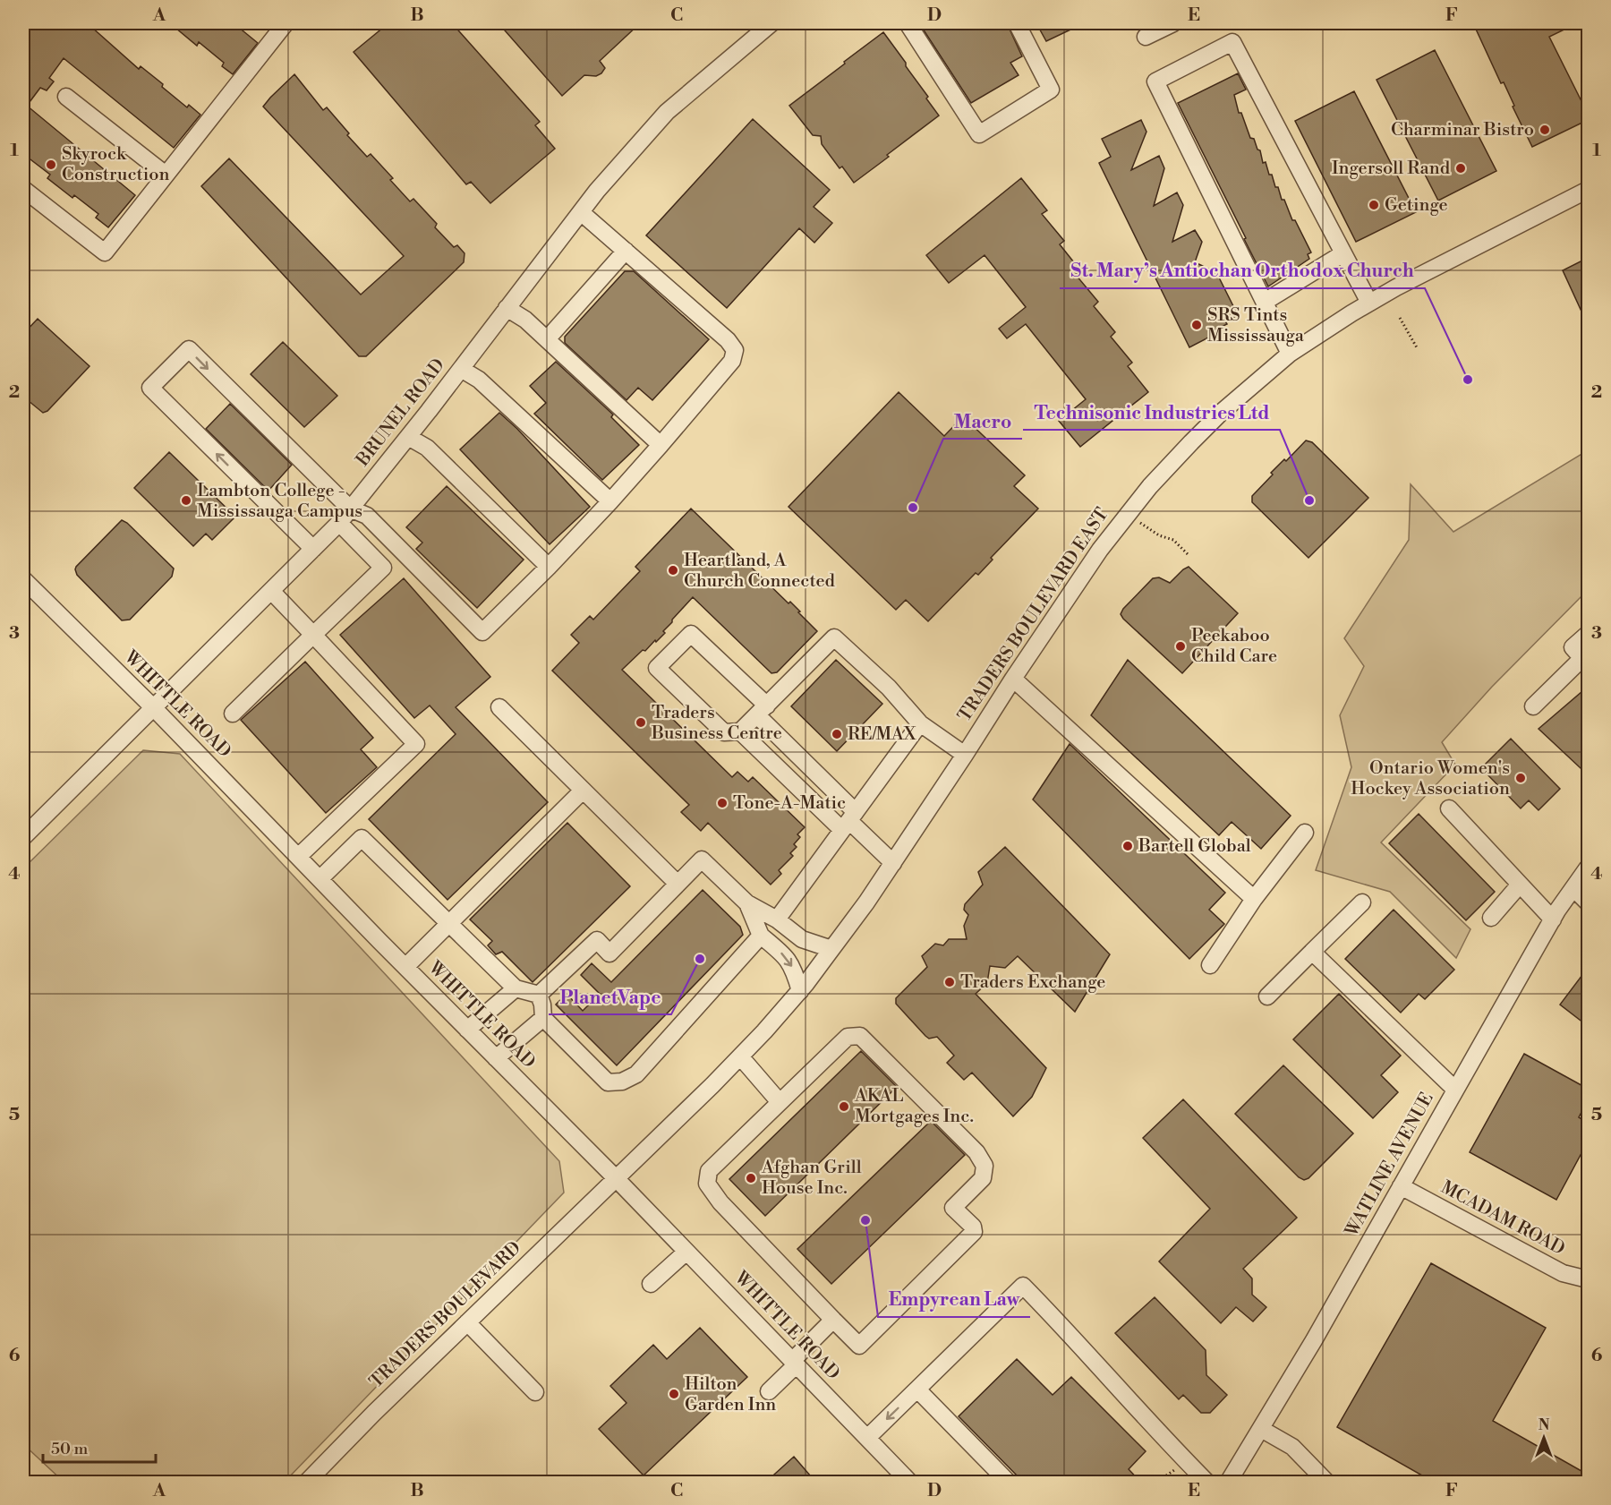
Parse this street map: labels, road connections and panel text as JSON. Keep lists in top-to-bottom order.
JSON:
{
  "streets": {
    "street": [
      "BRUNEL ROAD",
      "TRADERS BOULEVARD EAST",
      "WHITTLE ROAD",
      "WATLINE AVENUE",
      "MCADAM ROAD",
      "TRADERS BOULEVARD"
    ]
  },
  "crossings": [
    ["BRUNEL ROAD", "WHITTLE ROAD"],
    ["TRADERS BOULEVARD EAST", "WHITTLE ROAD"],
    ["TRADERS BOULEVARD EAST", "TRADERS BOULEVARD"],
    ["WHITTLE ROAD", "TRADERS BOULEVARD"],
    ["WATLINE AVENUE", "MCADAM ROAD"]
  ],
  "places": [
    "Charminar Bistro",
    "Skyrock Construction",
    "Ingersoll Rand",
    "Getinge",
    "SRS Tints Mississauga",
    "St. Mary’s Antiochan Orthodox Church",
    "Lambton College - Mississauga Campus",
    "Technisonic Industries Ltd",
    "Macro",
    "Heartland, A Church Connected",
    "Peekaboo Child Care",
    "Traders Business Centre",
    "RE/MAX",
    "Ontario Women's Hockey Association",
    "Tone-A-Matic",
    "Bartell Global",
    "PlanetVape",
    "Traders Exchange",
    "AKAL Mortgages Inc.",
    "Afghan Grill House Inc.",
    "Empyrean Law",
    "Hilton Garden Inn"
  ],
  "scale_bar": "50 m",
  "north": "top",
  "grid": {
    "columns": [
      "A",
      "B",
      "C",
      "D",
      "E",
      "F"
    ],
    "rows": [
      "1",
      "2",
      "3",
      "4",
      "5",
      "6"
    ]
  }
}
